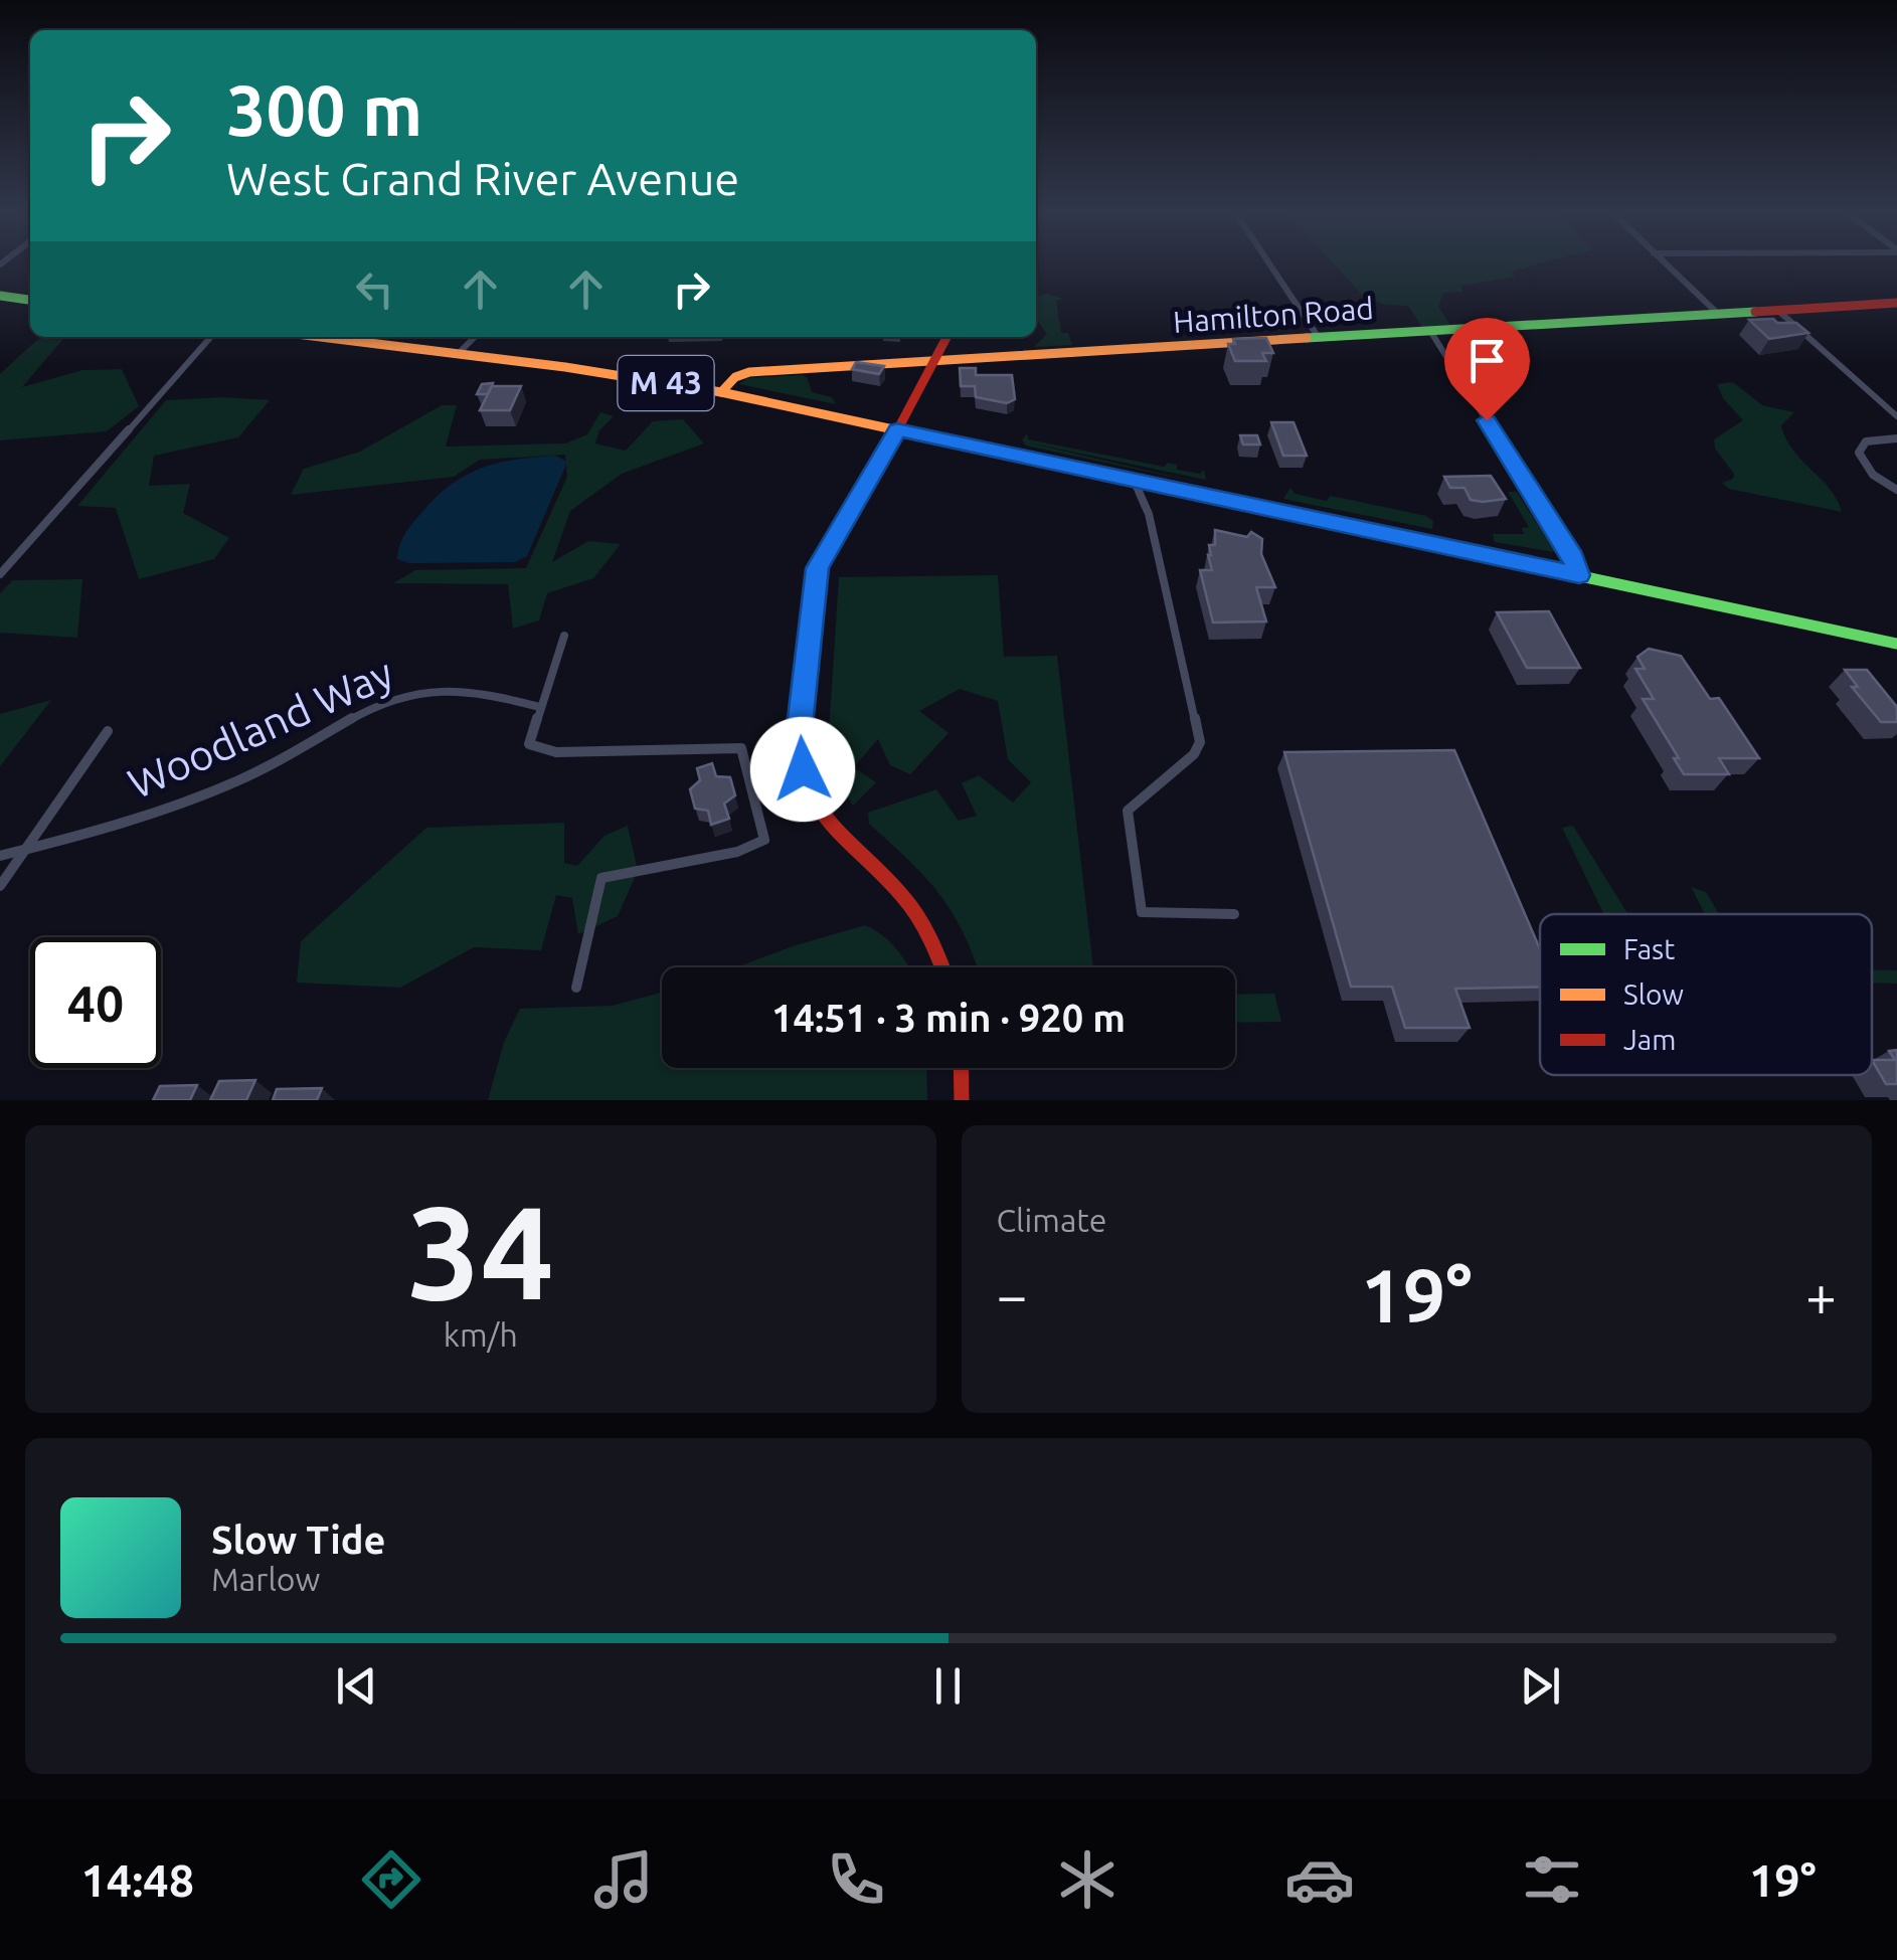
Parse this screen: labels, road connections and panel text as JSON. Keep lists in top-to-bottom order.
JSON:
{
  "streets": {
    "street": ["Hamilton Road", "M 43", "Woodland Way"]
  },
  "crossings": [
    ["Hamilton Road", "M 43"]
  ],
  "legend": ["Fast", "Slow", "Jam"],
  "page": {
    "turn": ["300 m", "West Grand River Avenue"],
    "limit": "40",
    "trip": "14:51 · 3 min · 920 m",
    "tile": [
      ["34", "km/h"],
      "Climate"
    ],
    "heat": ["−", "19°", "+"],
    "song": ["Slow Tide", "Marlow"],
    "tabs": ["14:48", "19°"]
  }
}
